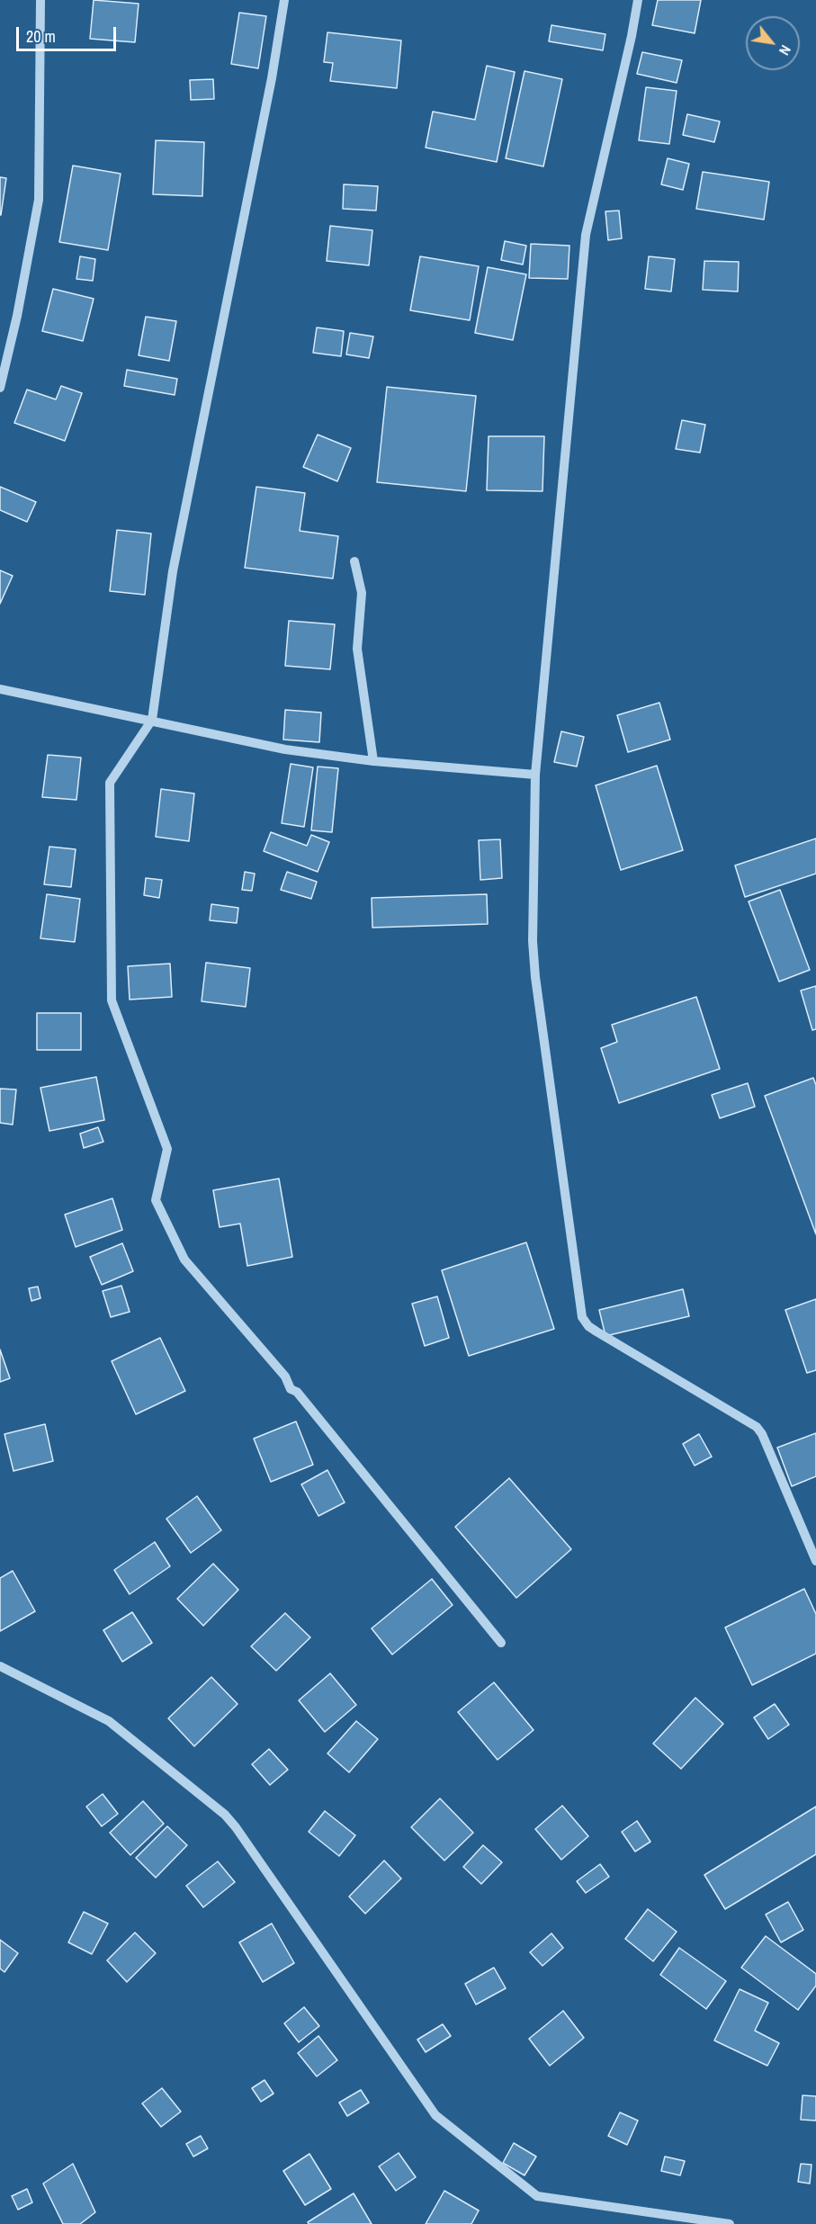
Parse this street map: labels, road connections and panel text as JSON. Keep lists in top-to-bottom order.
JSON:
{
  "scale_bar": "20 m",
  "north": "bottom right"
}
